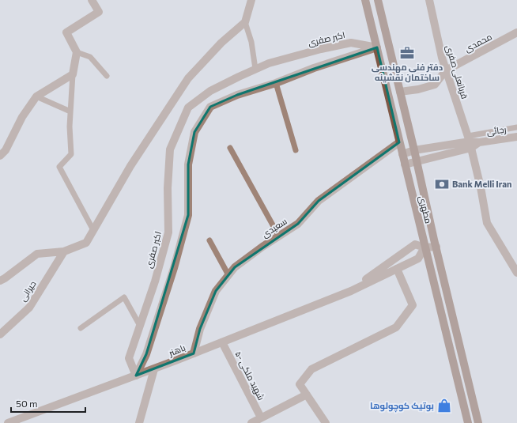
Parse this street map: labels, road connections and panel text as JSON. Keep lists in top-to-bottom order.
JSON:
{
  "streets": {
    "main road": ["مطهری"],
    "street": [
      "اکبر صفری",
      "محمدی",
      "قربانعلی صفری",
      "رجائی",
      "سعیدی",
      "حیرانی",
      "باهنر",
      "۵- شهید ملکی"
    ]
  },
  "crossings": [
    ["اکبر صفری", "مطهری"],
    ["اکبر صفری", "باهنر"],
    ["محمدی", "قربانعلی صفری"],
    ["محمدی", "مطهری"],
    ["قربانعلی صفری", "رجائی"],
    ["مطهری", "سعیدی"],
    ["سعیدی", "باهنر"],
    ["باهنر", "۵- شهید ملکی"]
  ],
  "places": {
    "office": ["دفتر فنی مهندسی ساختمان نقشینه"],
    "bank": ["Bank Melli Iran"],
    "shop": ["بوتیک کوچولوها"]
  },
  "scale_bar": "50 m"
}
